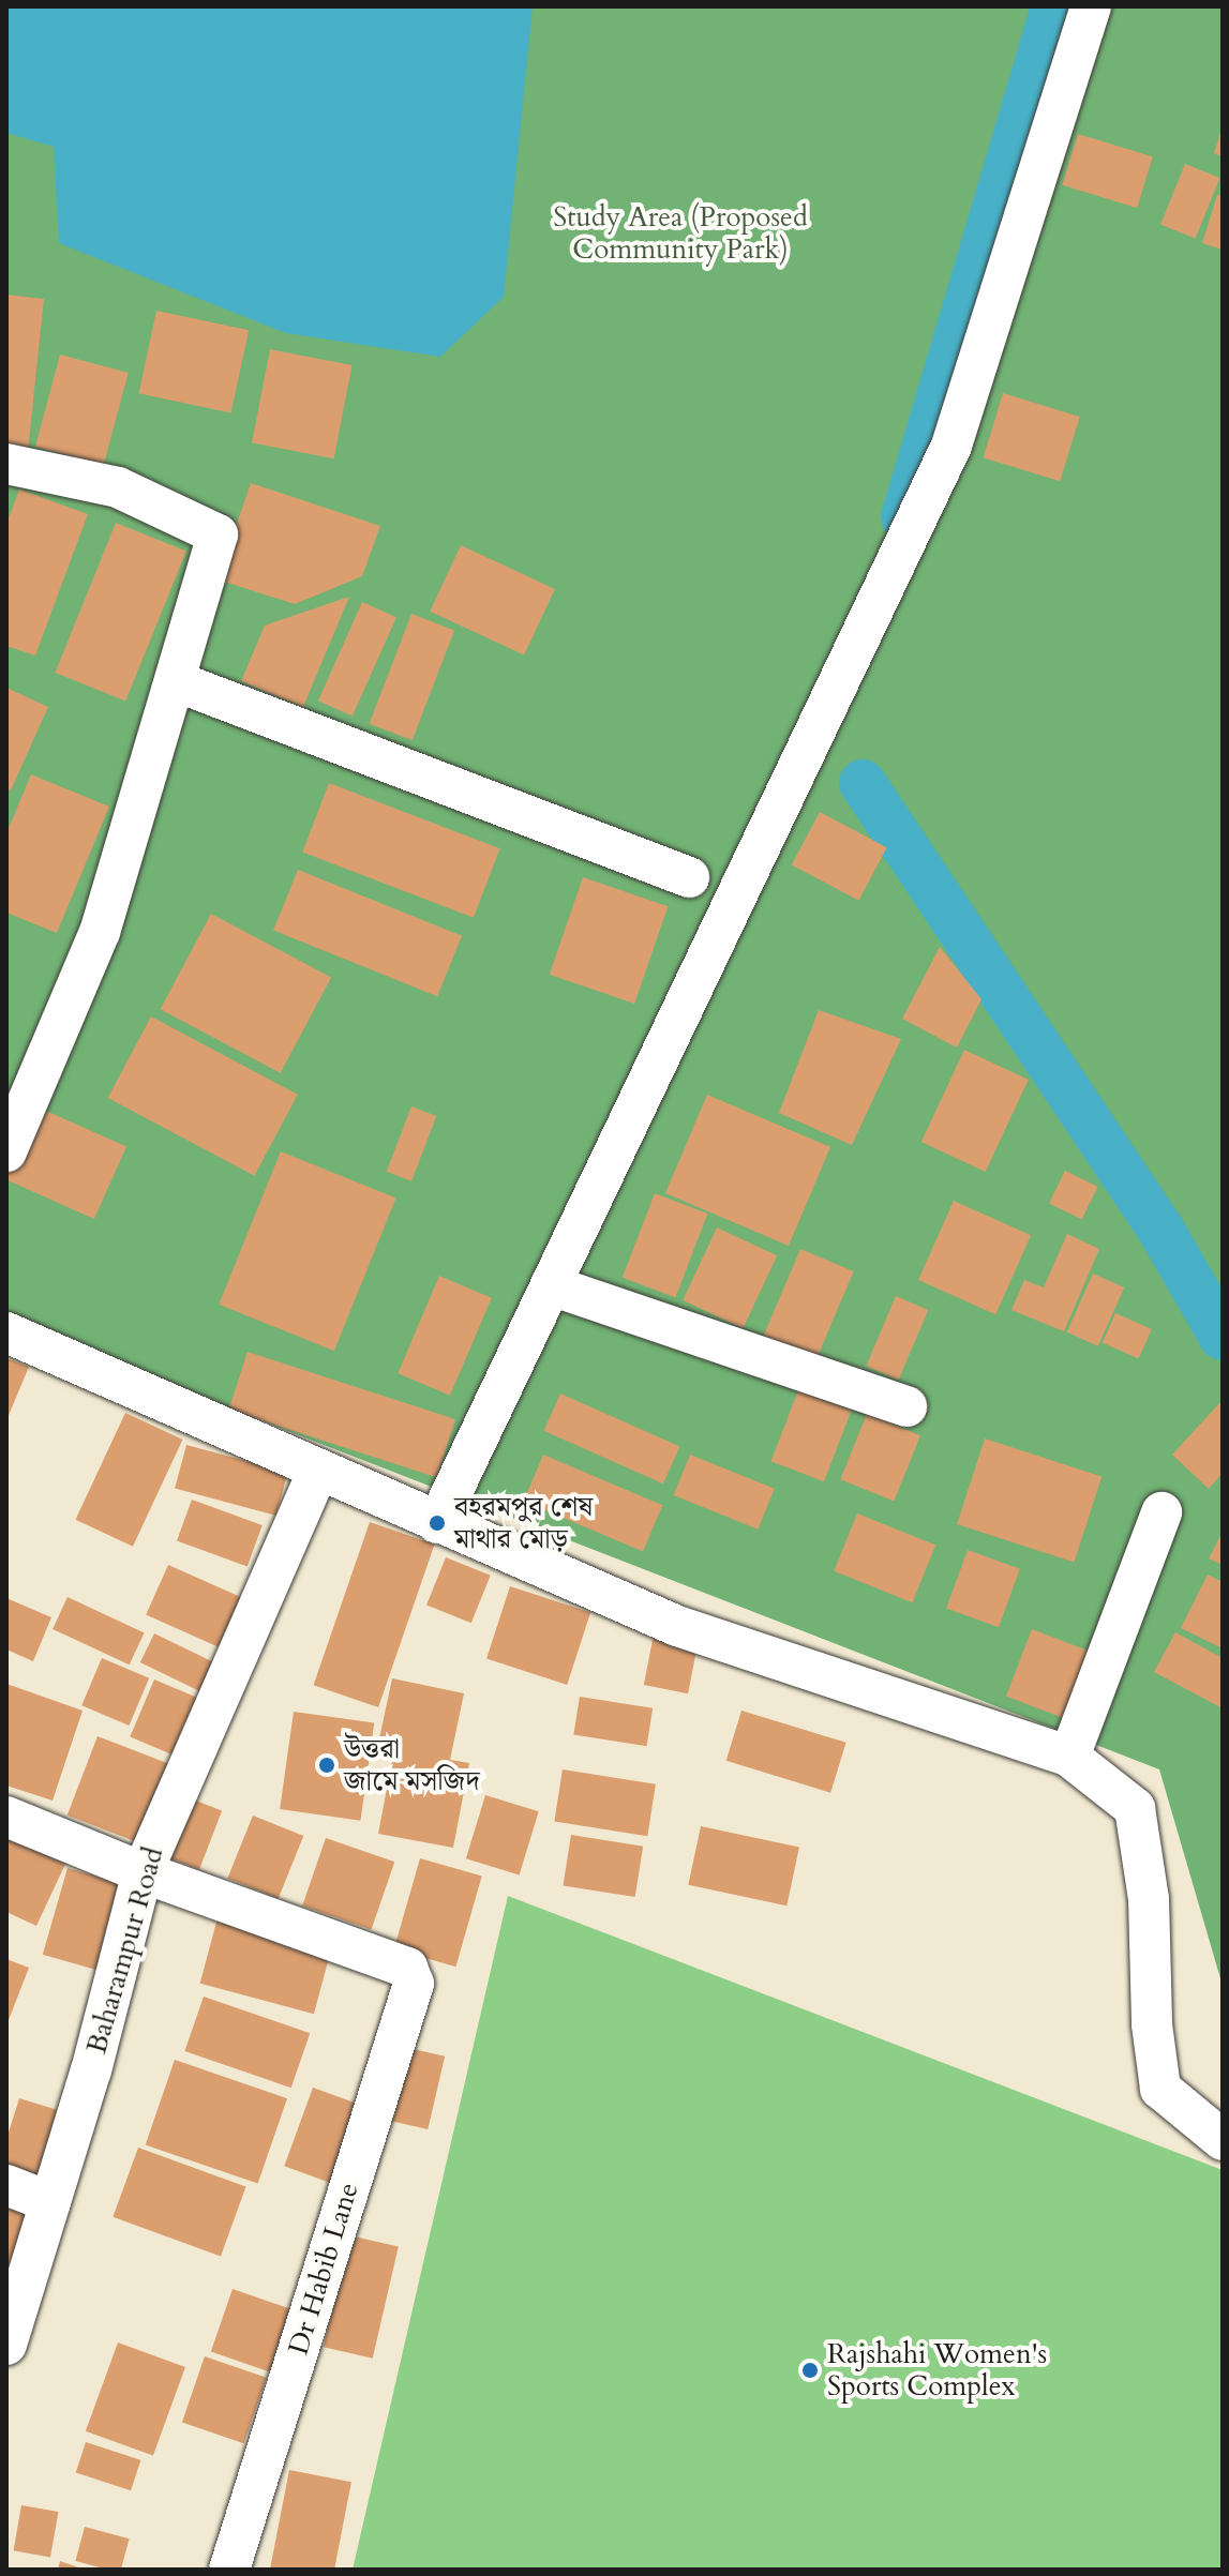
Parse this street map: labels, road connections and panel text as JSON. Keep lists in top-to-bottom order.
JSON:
{
  "streets": {
    "street": ["Baharampur Road", "Dr Habib Lane"]
  },
  "crossings": [
    ["Baharampur Road", "Dr Habib Lane"]
  ],
  "parks": ["Study Area (Proposed Community Park)"],
  "places": ["বহরমপুর শেষ মাথার মোড়", "উত্তরা জামে মসজিদ", "Rajshahi Women's Sports Complex"]
}
